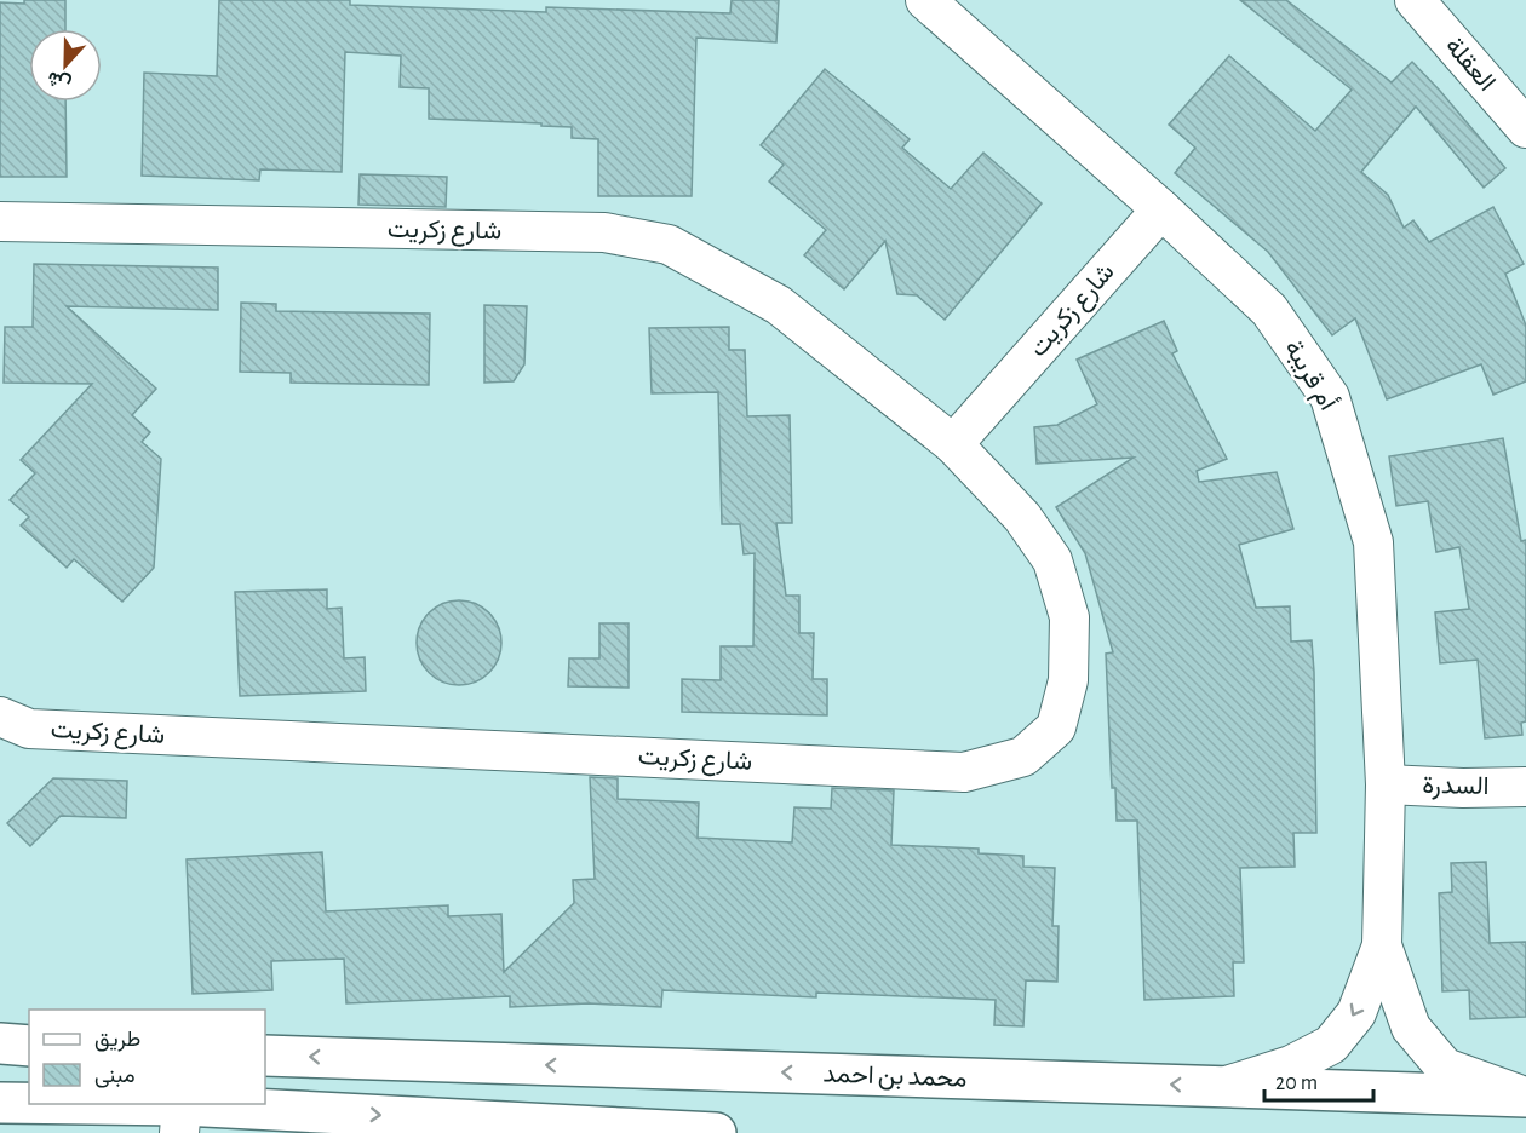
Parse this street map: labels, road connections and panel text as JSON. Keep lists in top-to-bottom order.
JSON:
{
  "streets": {
    "street": [
      "العقلة",
      "شارع زكريت",
      "أم قريبة",
      "السدرة",
      "محمد بن احمد"
    ]
  },
  "crossings": [
    ["شارع زكريت", "أم قريبة"],
    ["أم قريبة", "السدرة"],
    ["أم قريبة", "محمد بن احمد"]
  ],
  "legend": ["طريق", "مبنى"],
  "scale_bar": "20 m",
  "north": "bottom"
}
